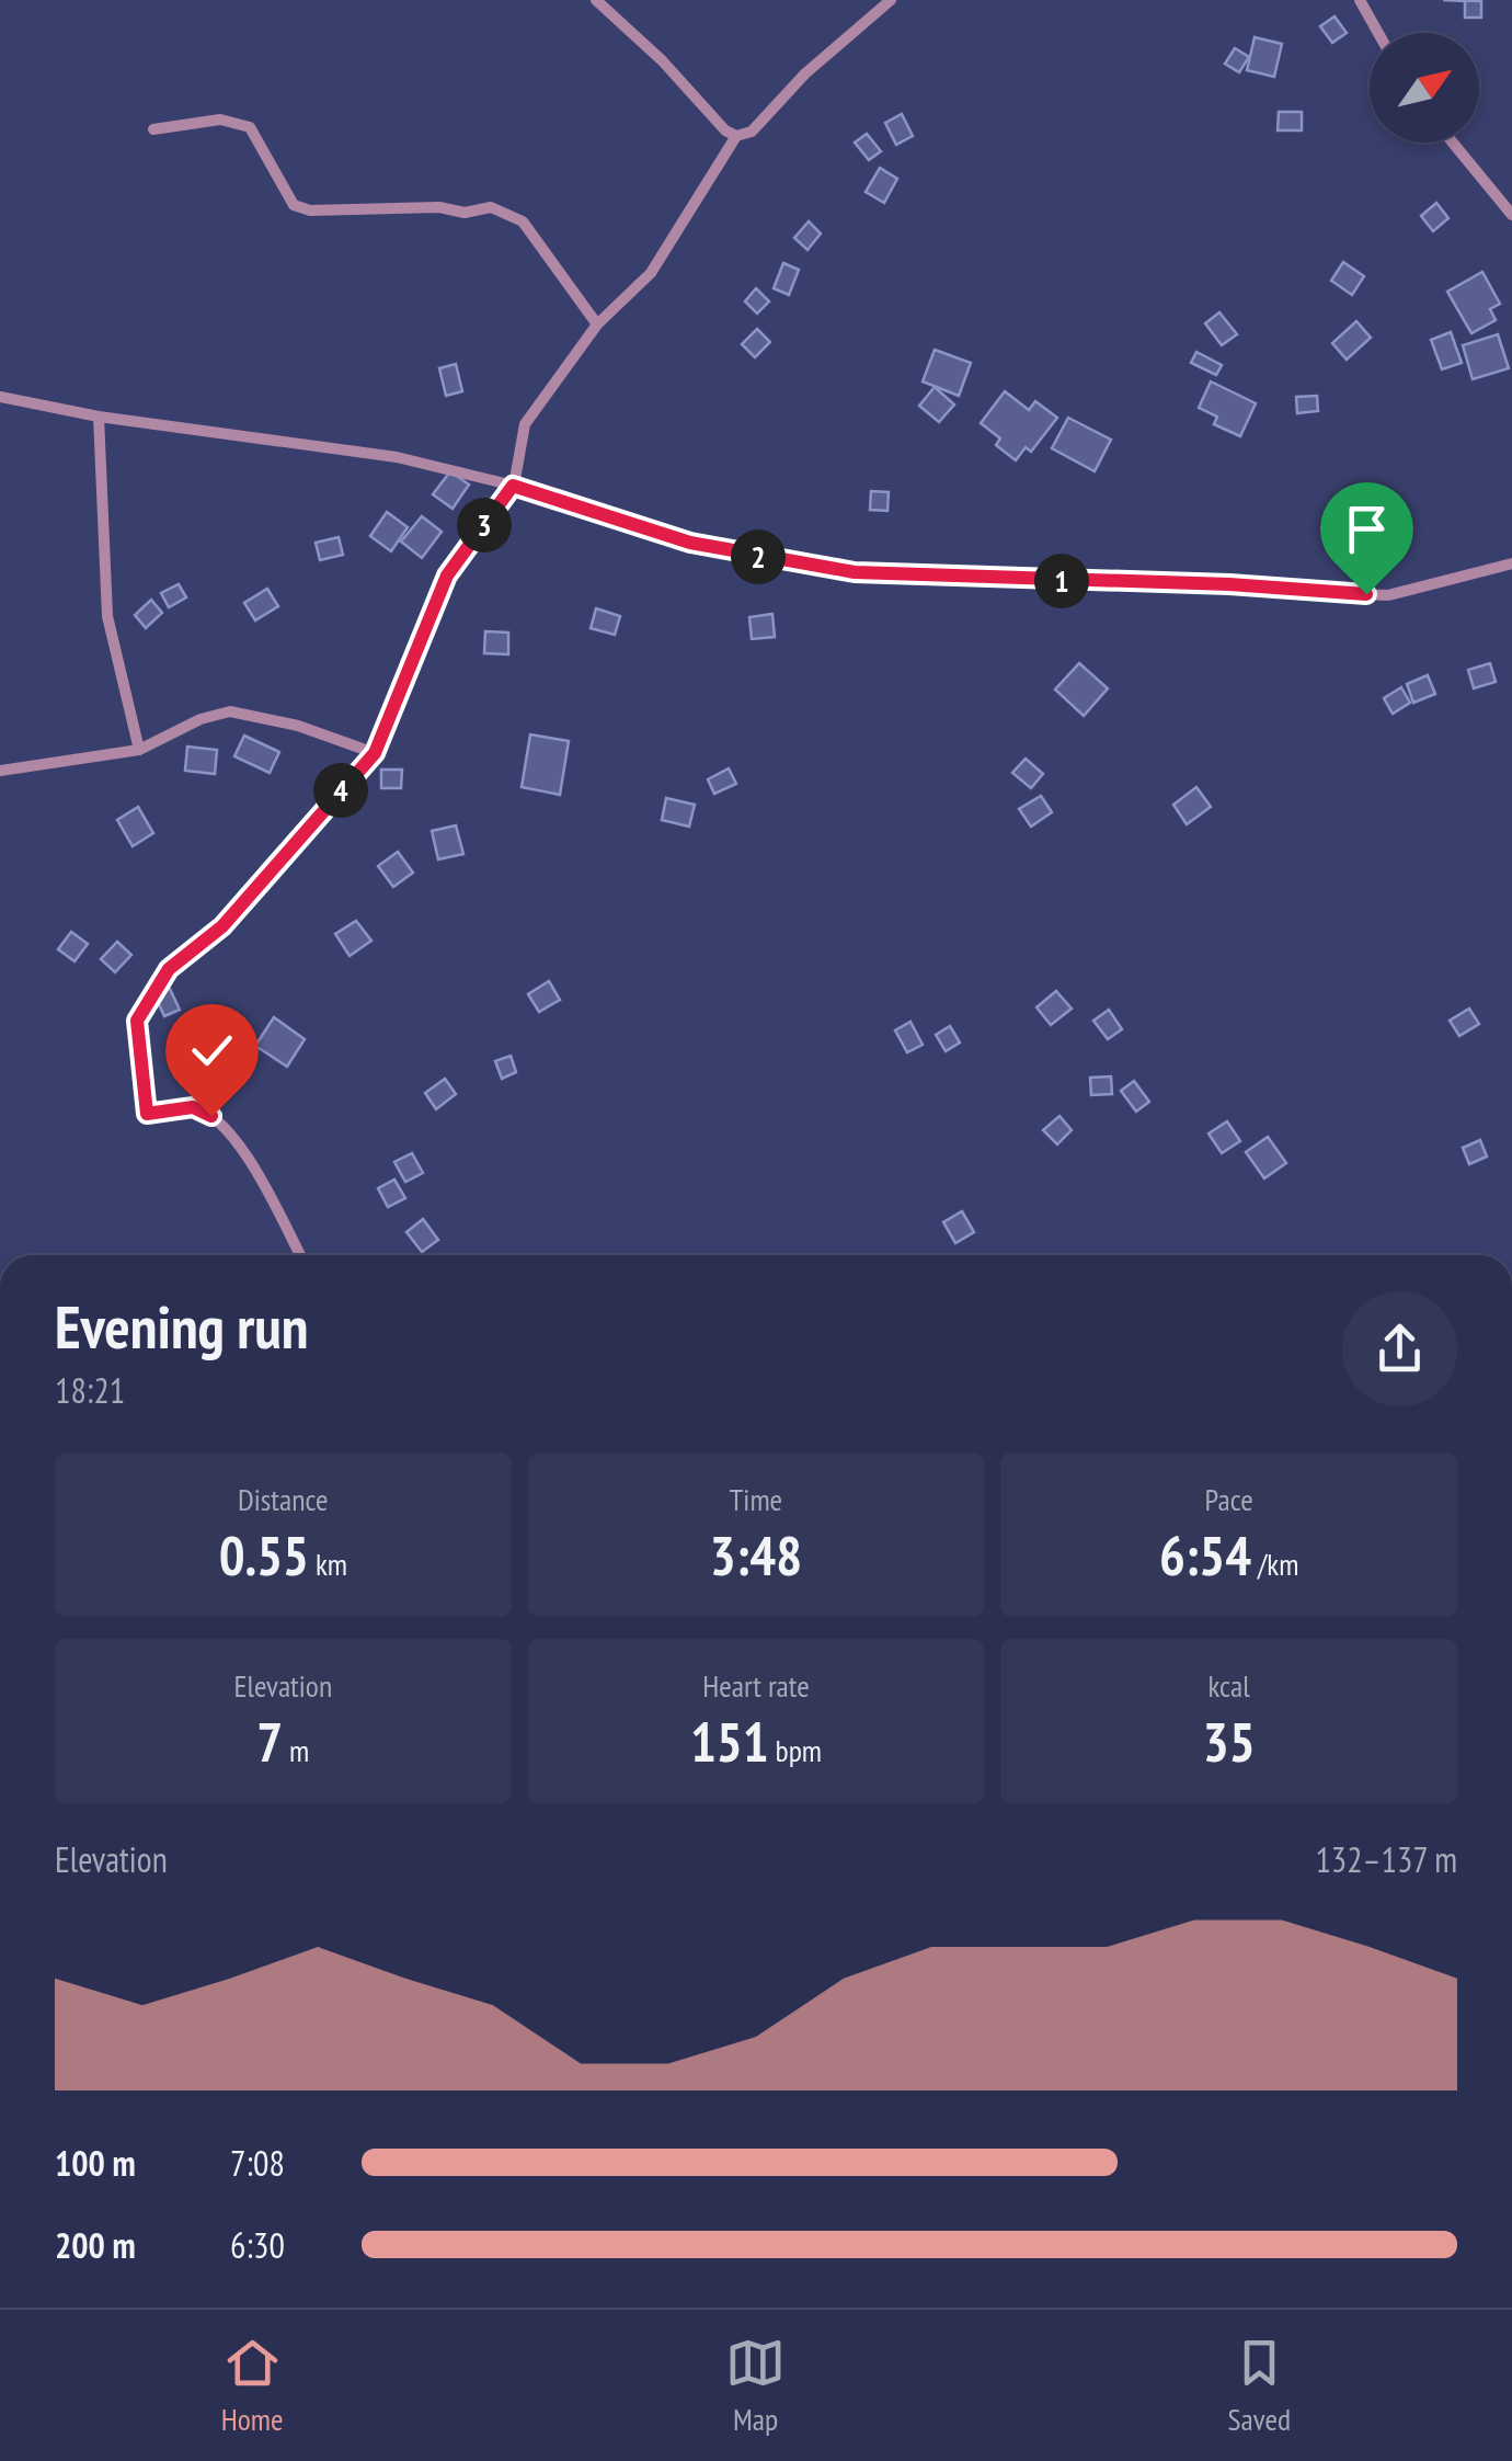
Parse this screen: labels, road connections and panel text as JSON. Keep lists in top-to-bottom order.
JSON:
{
  "north": "top right",
  "page": {
    "pins": [
      "3",
      "2",
      "1",
      "4"
    ],
    "heading": ["Evening run", "18:21"],
    "stats": [
      ["Distance", "0.55 km"],
      ["Time", "3:48"],
      ["Pace", "6:54 /km"],
      ["Elevation", "7 m"],
      ["Heart rate", "151 bpm"],
      ["kcal", "35"]
    ],
    "chart": ["Elevation", "132–137 m"],
    "list": [
      {
        "name": "100 m",
        "note": "7:08"
      },
      {
        "name": "200 m",
        "note": "6:30"
      }
    ],
    "tabs": ["Home", "Map", "Saved"]
  }
}
